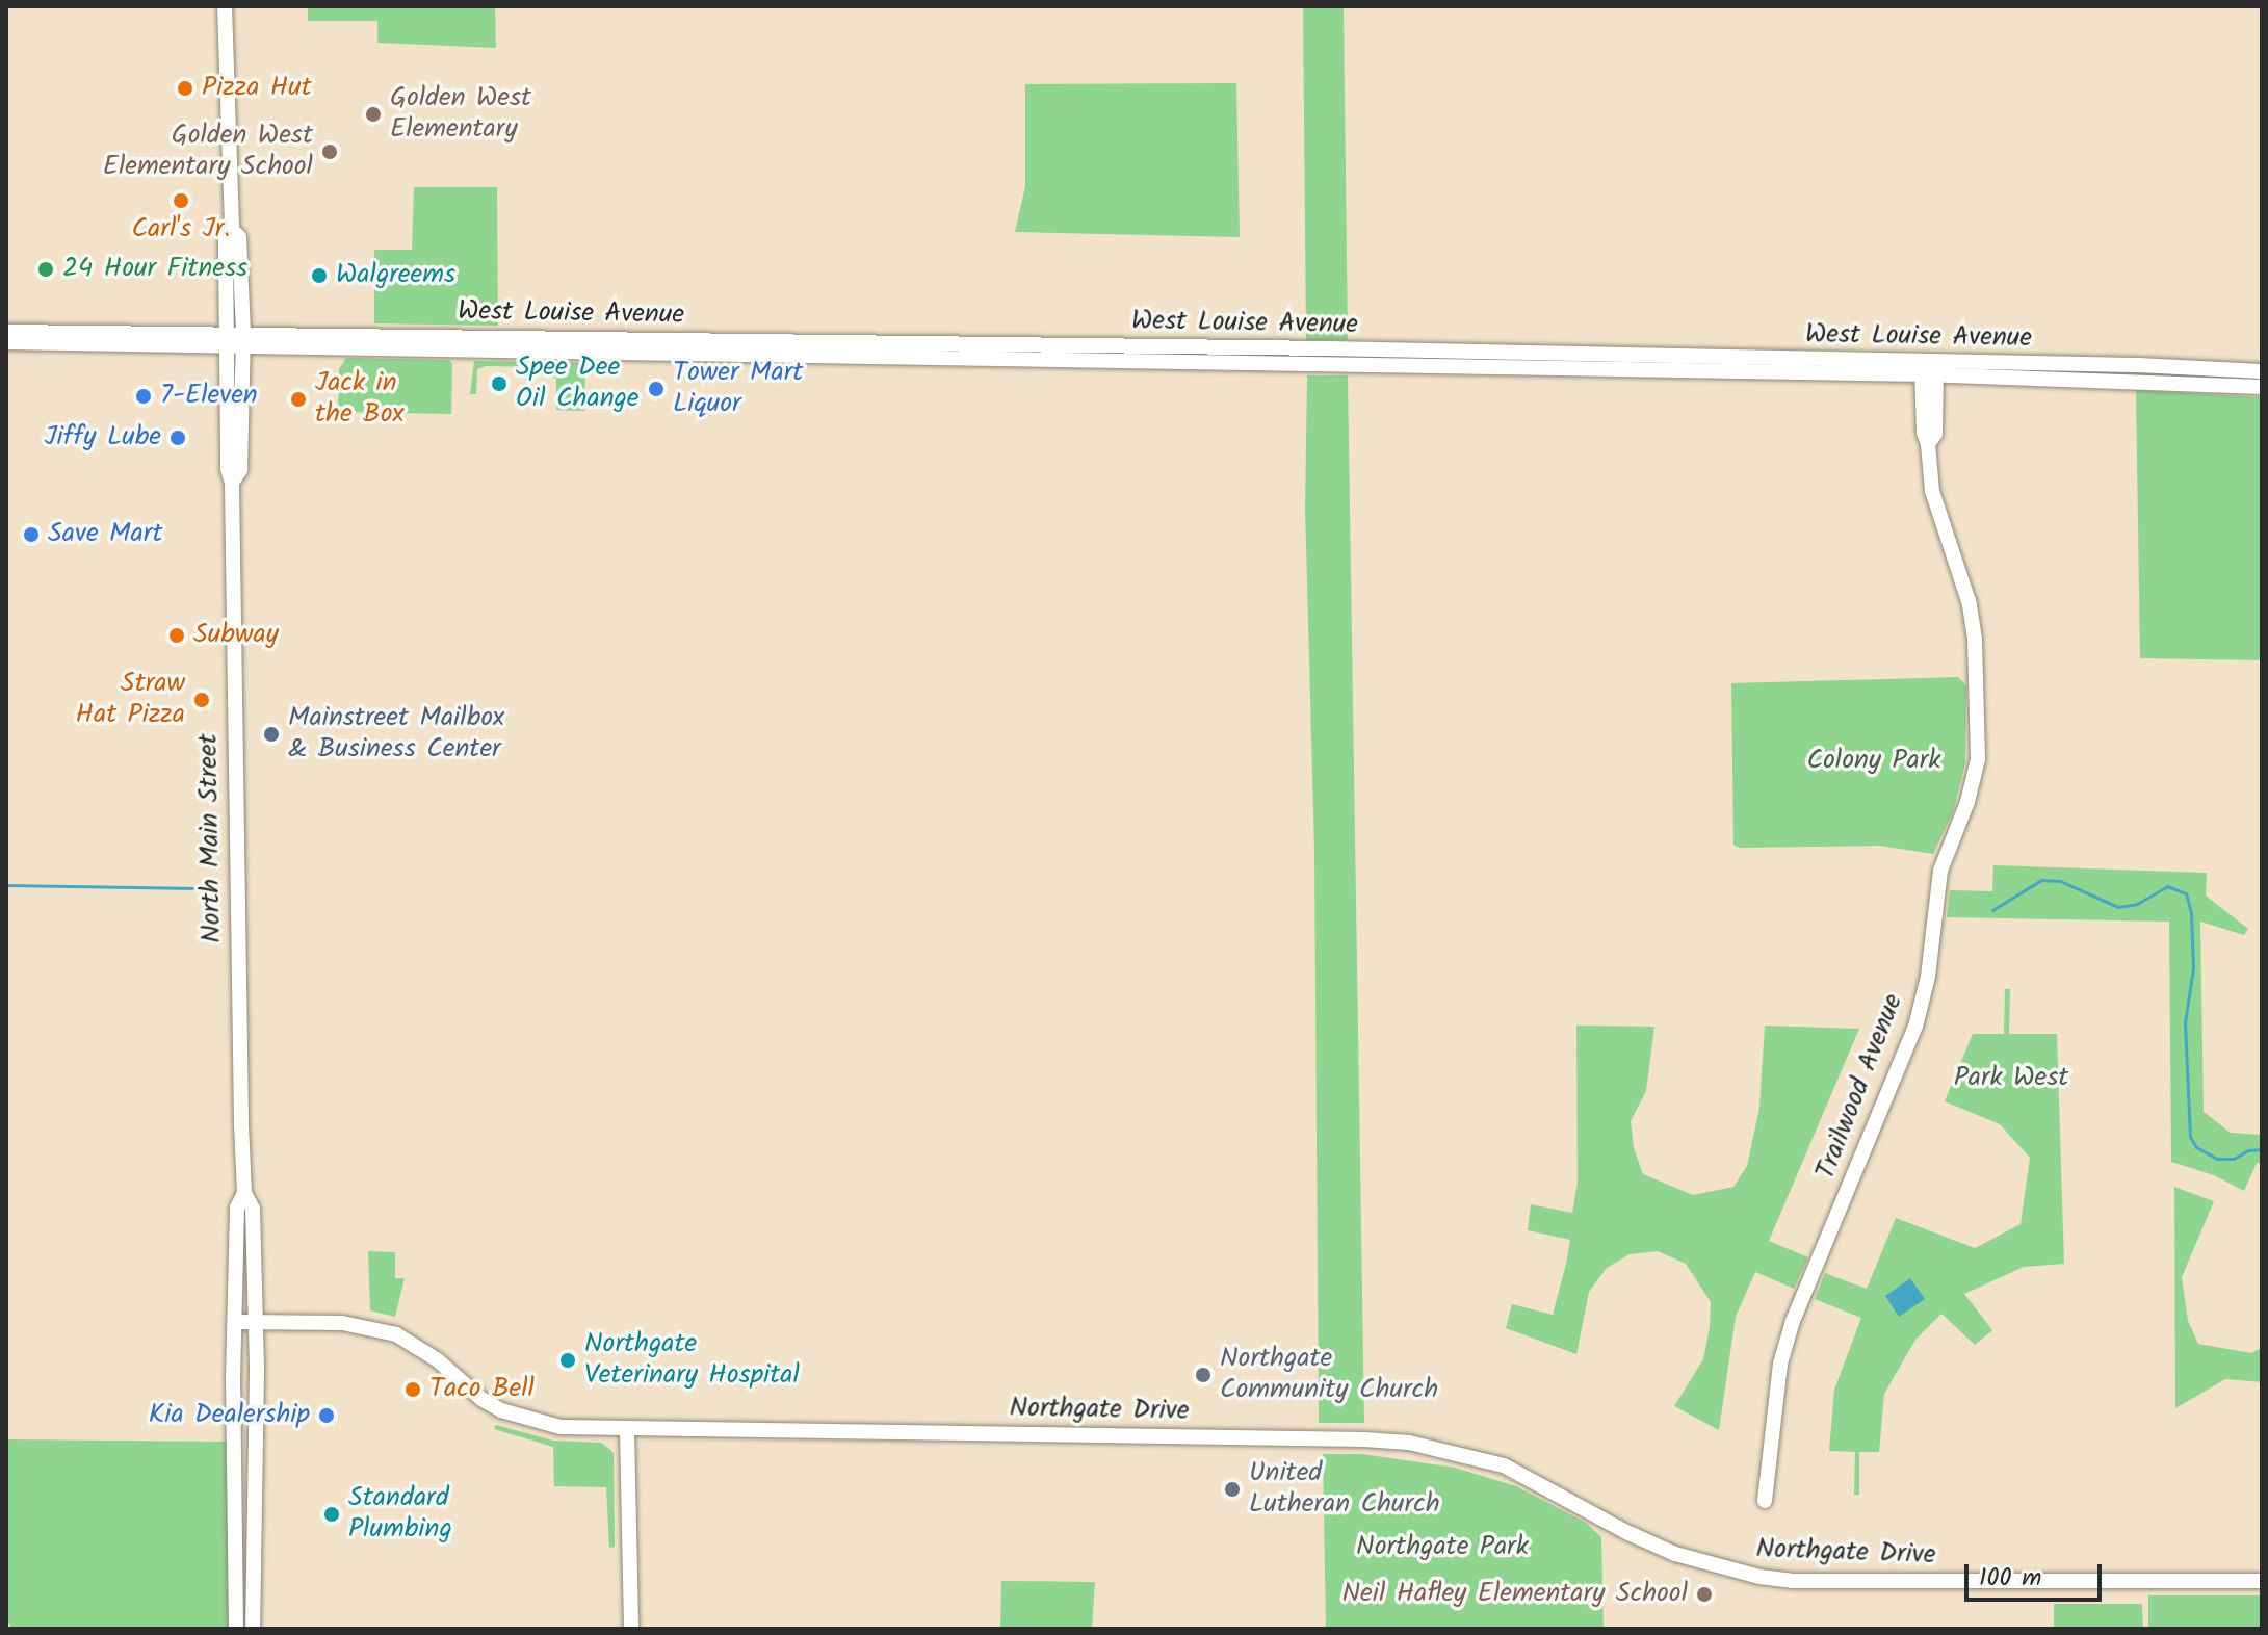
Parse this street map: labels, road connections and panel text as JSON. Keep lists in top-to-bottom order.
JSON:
{
  "streets": {
    "main road": [
      "West Louise Avenue",
      "North Main Street",
      "Trailwood Avenue",
      "Northgate Drive"
    ]
  },
  "crossings": [
    ["West Louise Avenue", "North Main Street"],
    ["West Louise Avenue", "Trailwood Avenue"],
    ["North Main Street", "Northgate Drive"]
  ],
  "parks": ["Colony Park", "Park West", "Northgate Park"],
  "places": [
    "Pizza Hut",
    "Golden West Elementary",
    "Golden West Elementary School",
    "Carl's Jr.",
    "24 Hour Fitness",
    "Walgreems",
    "Spee Dee Oil Change",
    "Tower Mart Liquor",
    "7-Eleven",
    "Jack in the Box",
    "Jiffy Lube",
    "Save Mart",
    "Subway",
    "Straw Hat Pizza",
    "Mainstreet Mailbox & Business Center",
    "Northgate Veterinary Hospital",
    "Northgate Community Church",
    "Taco Bell",
    "Kia Dealership",
    "United Lutheran Church",
    "Standard Plumbing",
    "Neil Hafley Elementary School"
  ],
  "scale_bar": "100 m"
}
